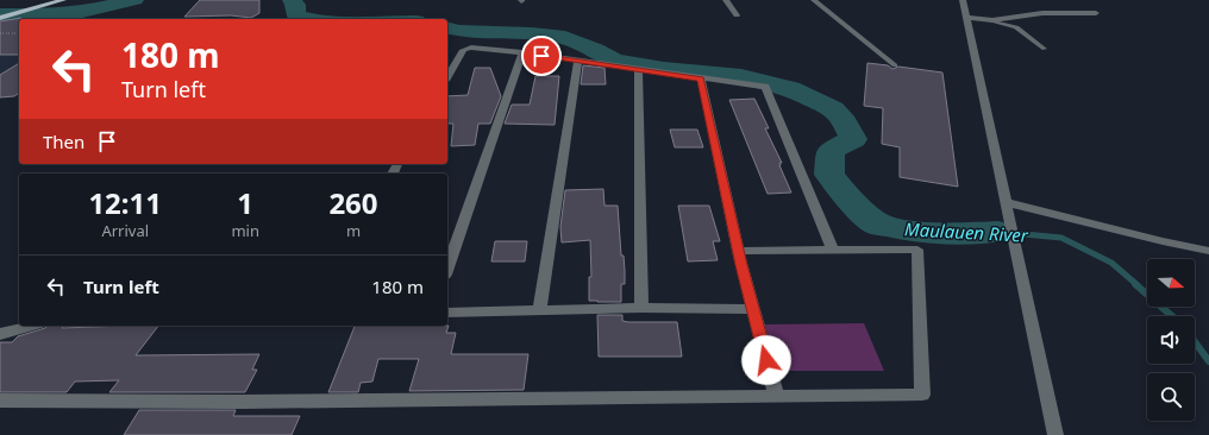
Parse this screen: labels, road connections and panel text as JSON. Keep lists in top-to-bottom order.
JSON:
{
  "water": ["Maulauen River"],
  "north": "right",
  "page": {
    "turn": ["180 m", "Turn left"],
    "then": "Then",
    "eta": [
      "12:11",
      "Arrival",
      "1",
      "min",
      "260",
      "m"
    ],
    "list": [
      {
        "name": "Turn left",
        "value": "180 m"
      }
    ]
  }
}
